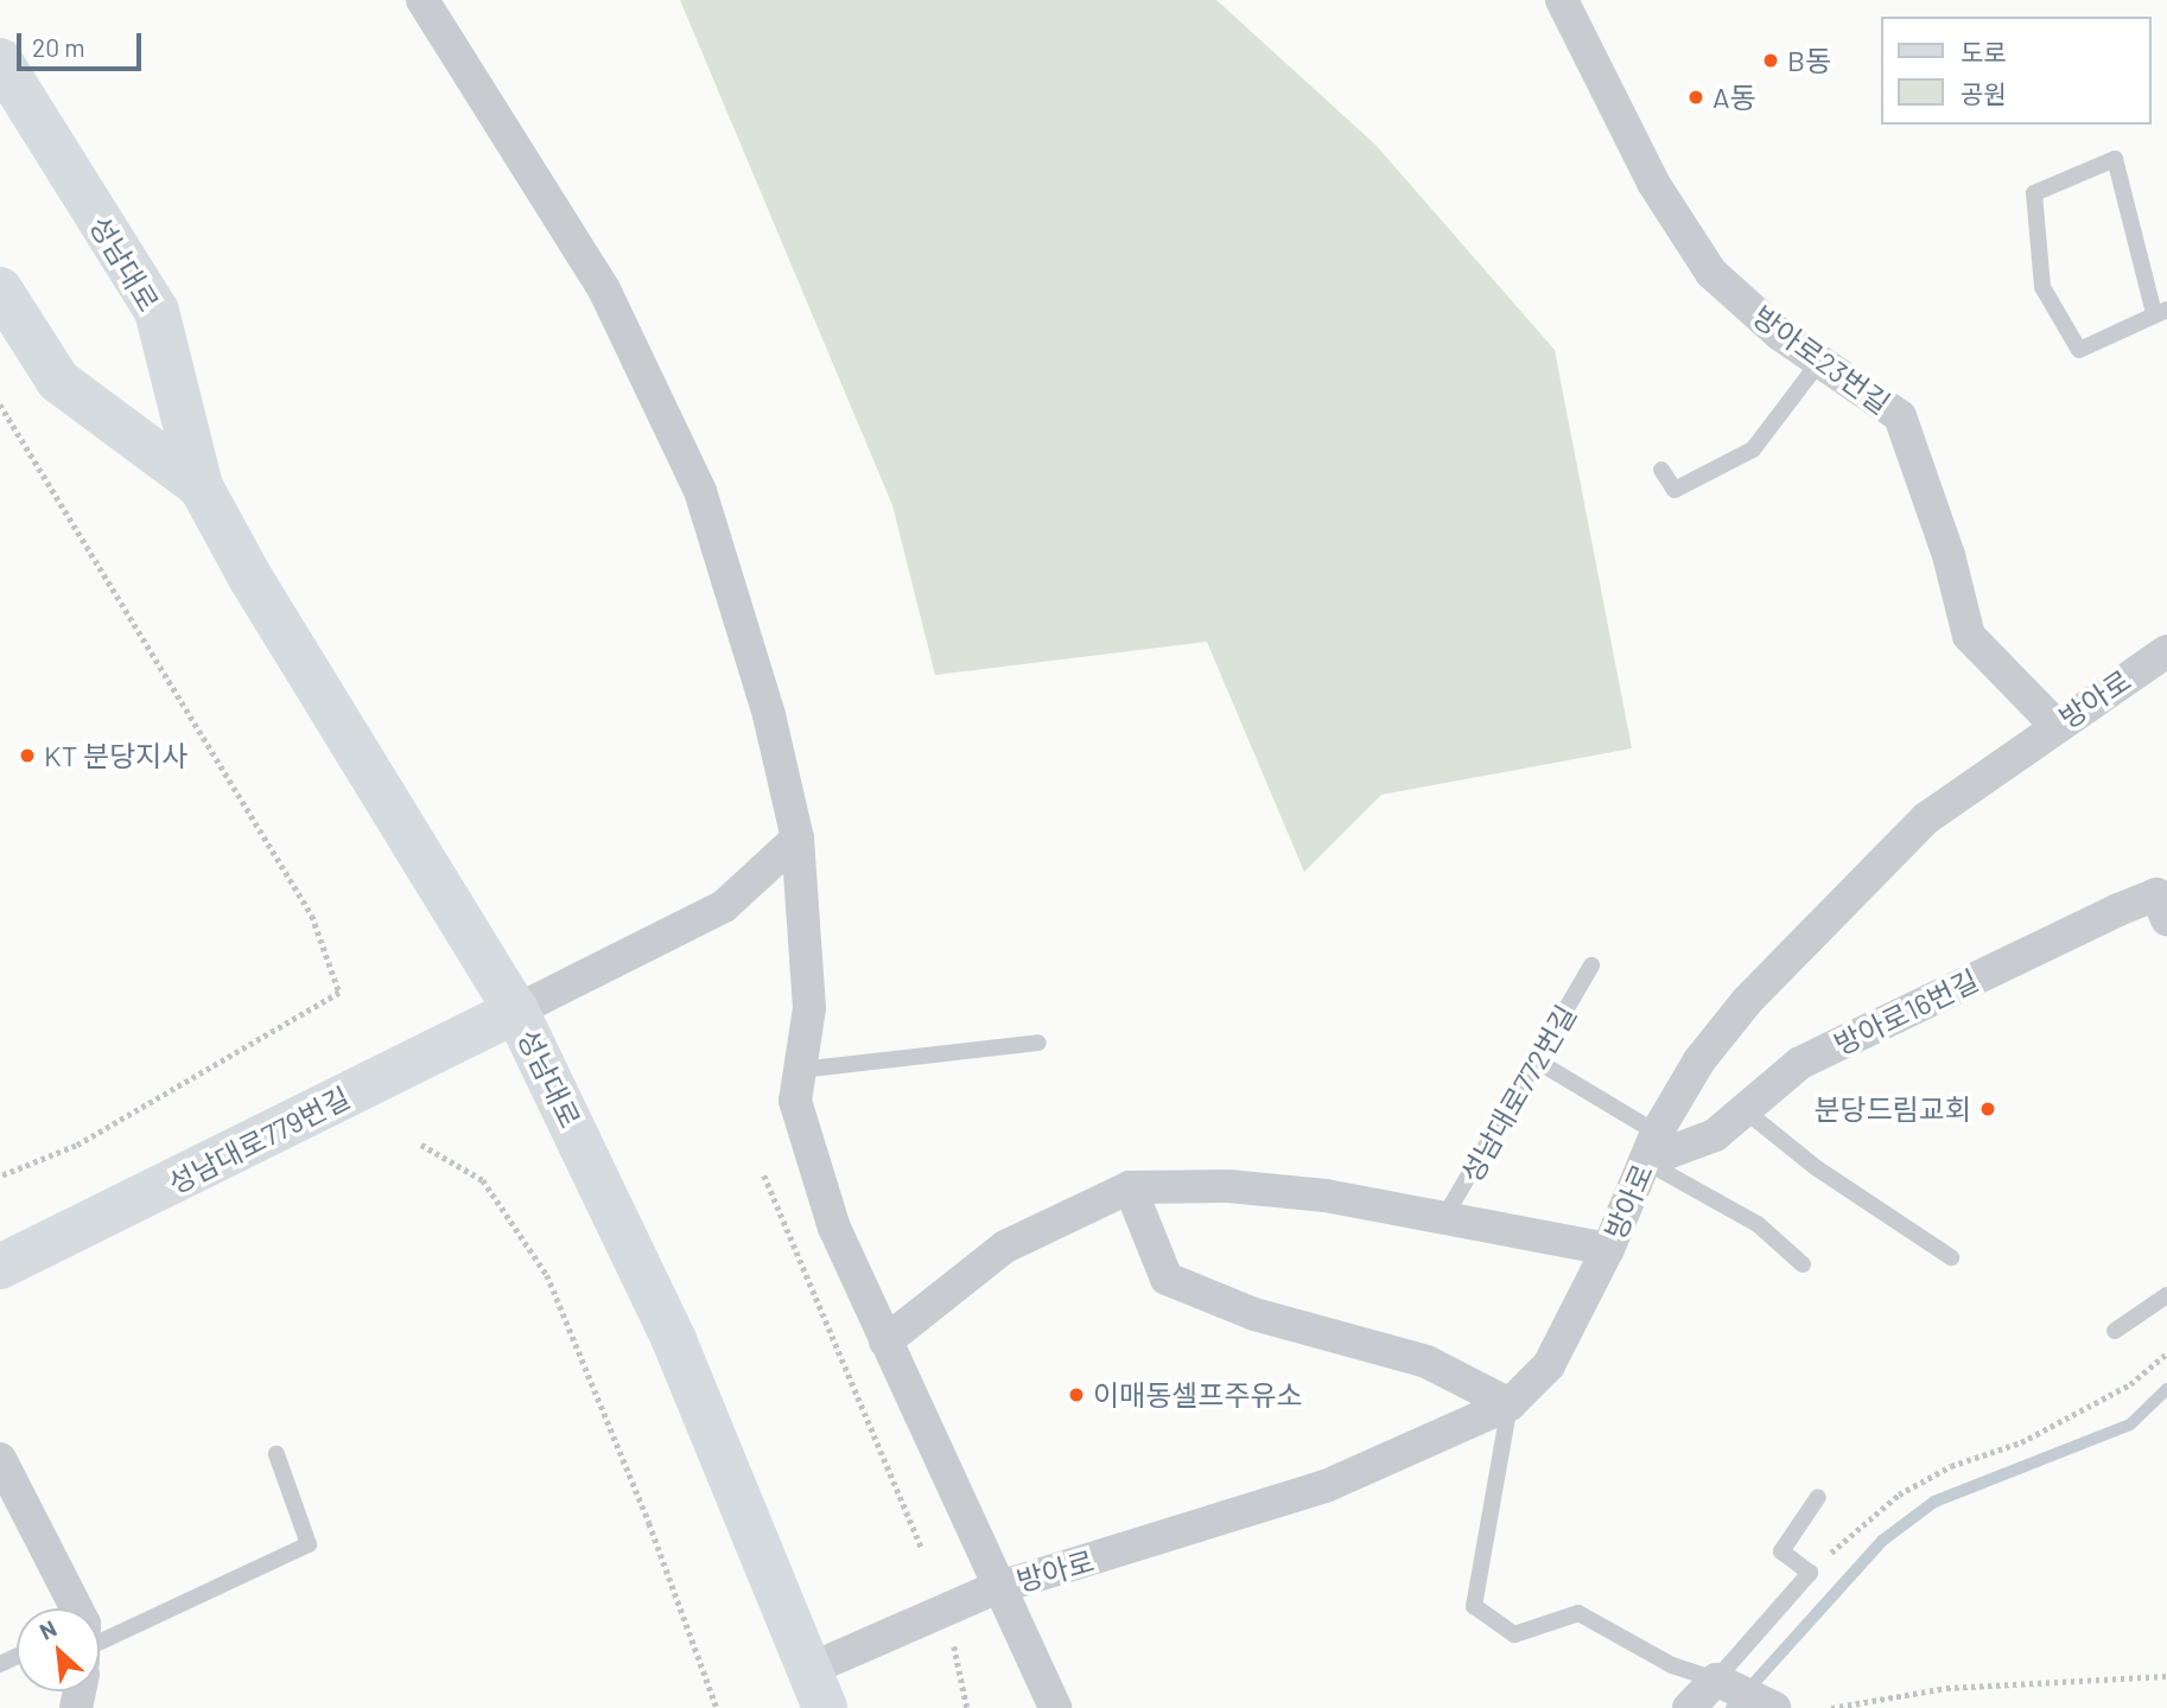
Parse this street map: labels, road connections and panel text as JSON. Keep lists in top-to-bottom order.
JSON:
{
  "streets": {
    "main road": ["성남대로", "성남대로779번길"],
    "street": [
      "방아로23번길",
      "방아로",
      "방아로16번길",
      "성남대로772번길"
    ]
  },
  "crossings": [
    ["성남대로", "방아로"],
    ["성남대로", "성남대로779번길"],
    ["방아로23번길", "방아로"],
    ["방아로", "방아로16번길"],
    ["방아로", "성남대로772번길"]
  ],
  "places": [
    "B동",
    "A동",
    "KT 분당지사",
    "분당드림교회",
    "이매동셀프주유소"
  ],
  "legend": ["도로", "공원"],
  "scale_bar": "20 m",
  "north": "top left"
}
